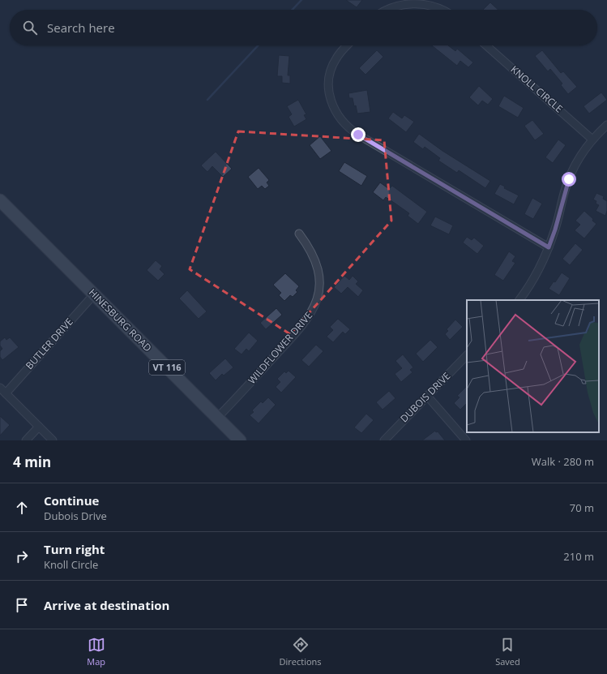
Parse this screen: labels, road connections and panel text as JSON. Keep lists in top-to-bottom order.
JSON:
{
  "streets": {
    "main road": ["HINESBURG ROAD", "VT 116"],
    "street": [
      "KNOLL CIRCLE",
      "BUTLER DRIVE",
      "WILDFLOWER DRIVE",
      "DUBOIS DRIVE"
    ]
  },
  "crossings": [
    ["HINESBURG ROAD", "BUTLER DRIVE"],
    ["HINESBURG ROAD", "WILDFLOWER DRIVE"]
  ],
  "page": {
    "search": "Search here",
    "heading": ["4 min", "Walk · 280 m"],
    "list": [
      ["Continue", "Dubois Drive", "70 m"],
      ["Turn right", "Knoll Circle", "210 m"],
      "Arrive at destination"
    ],
    "nav": ["Map", "Directions", "Saved"]
  }
}
